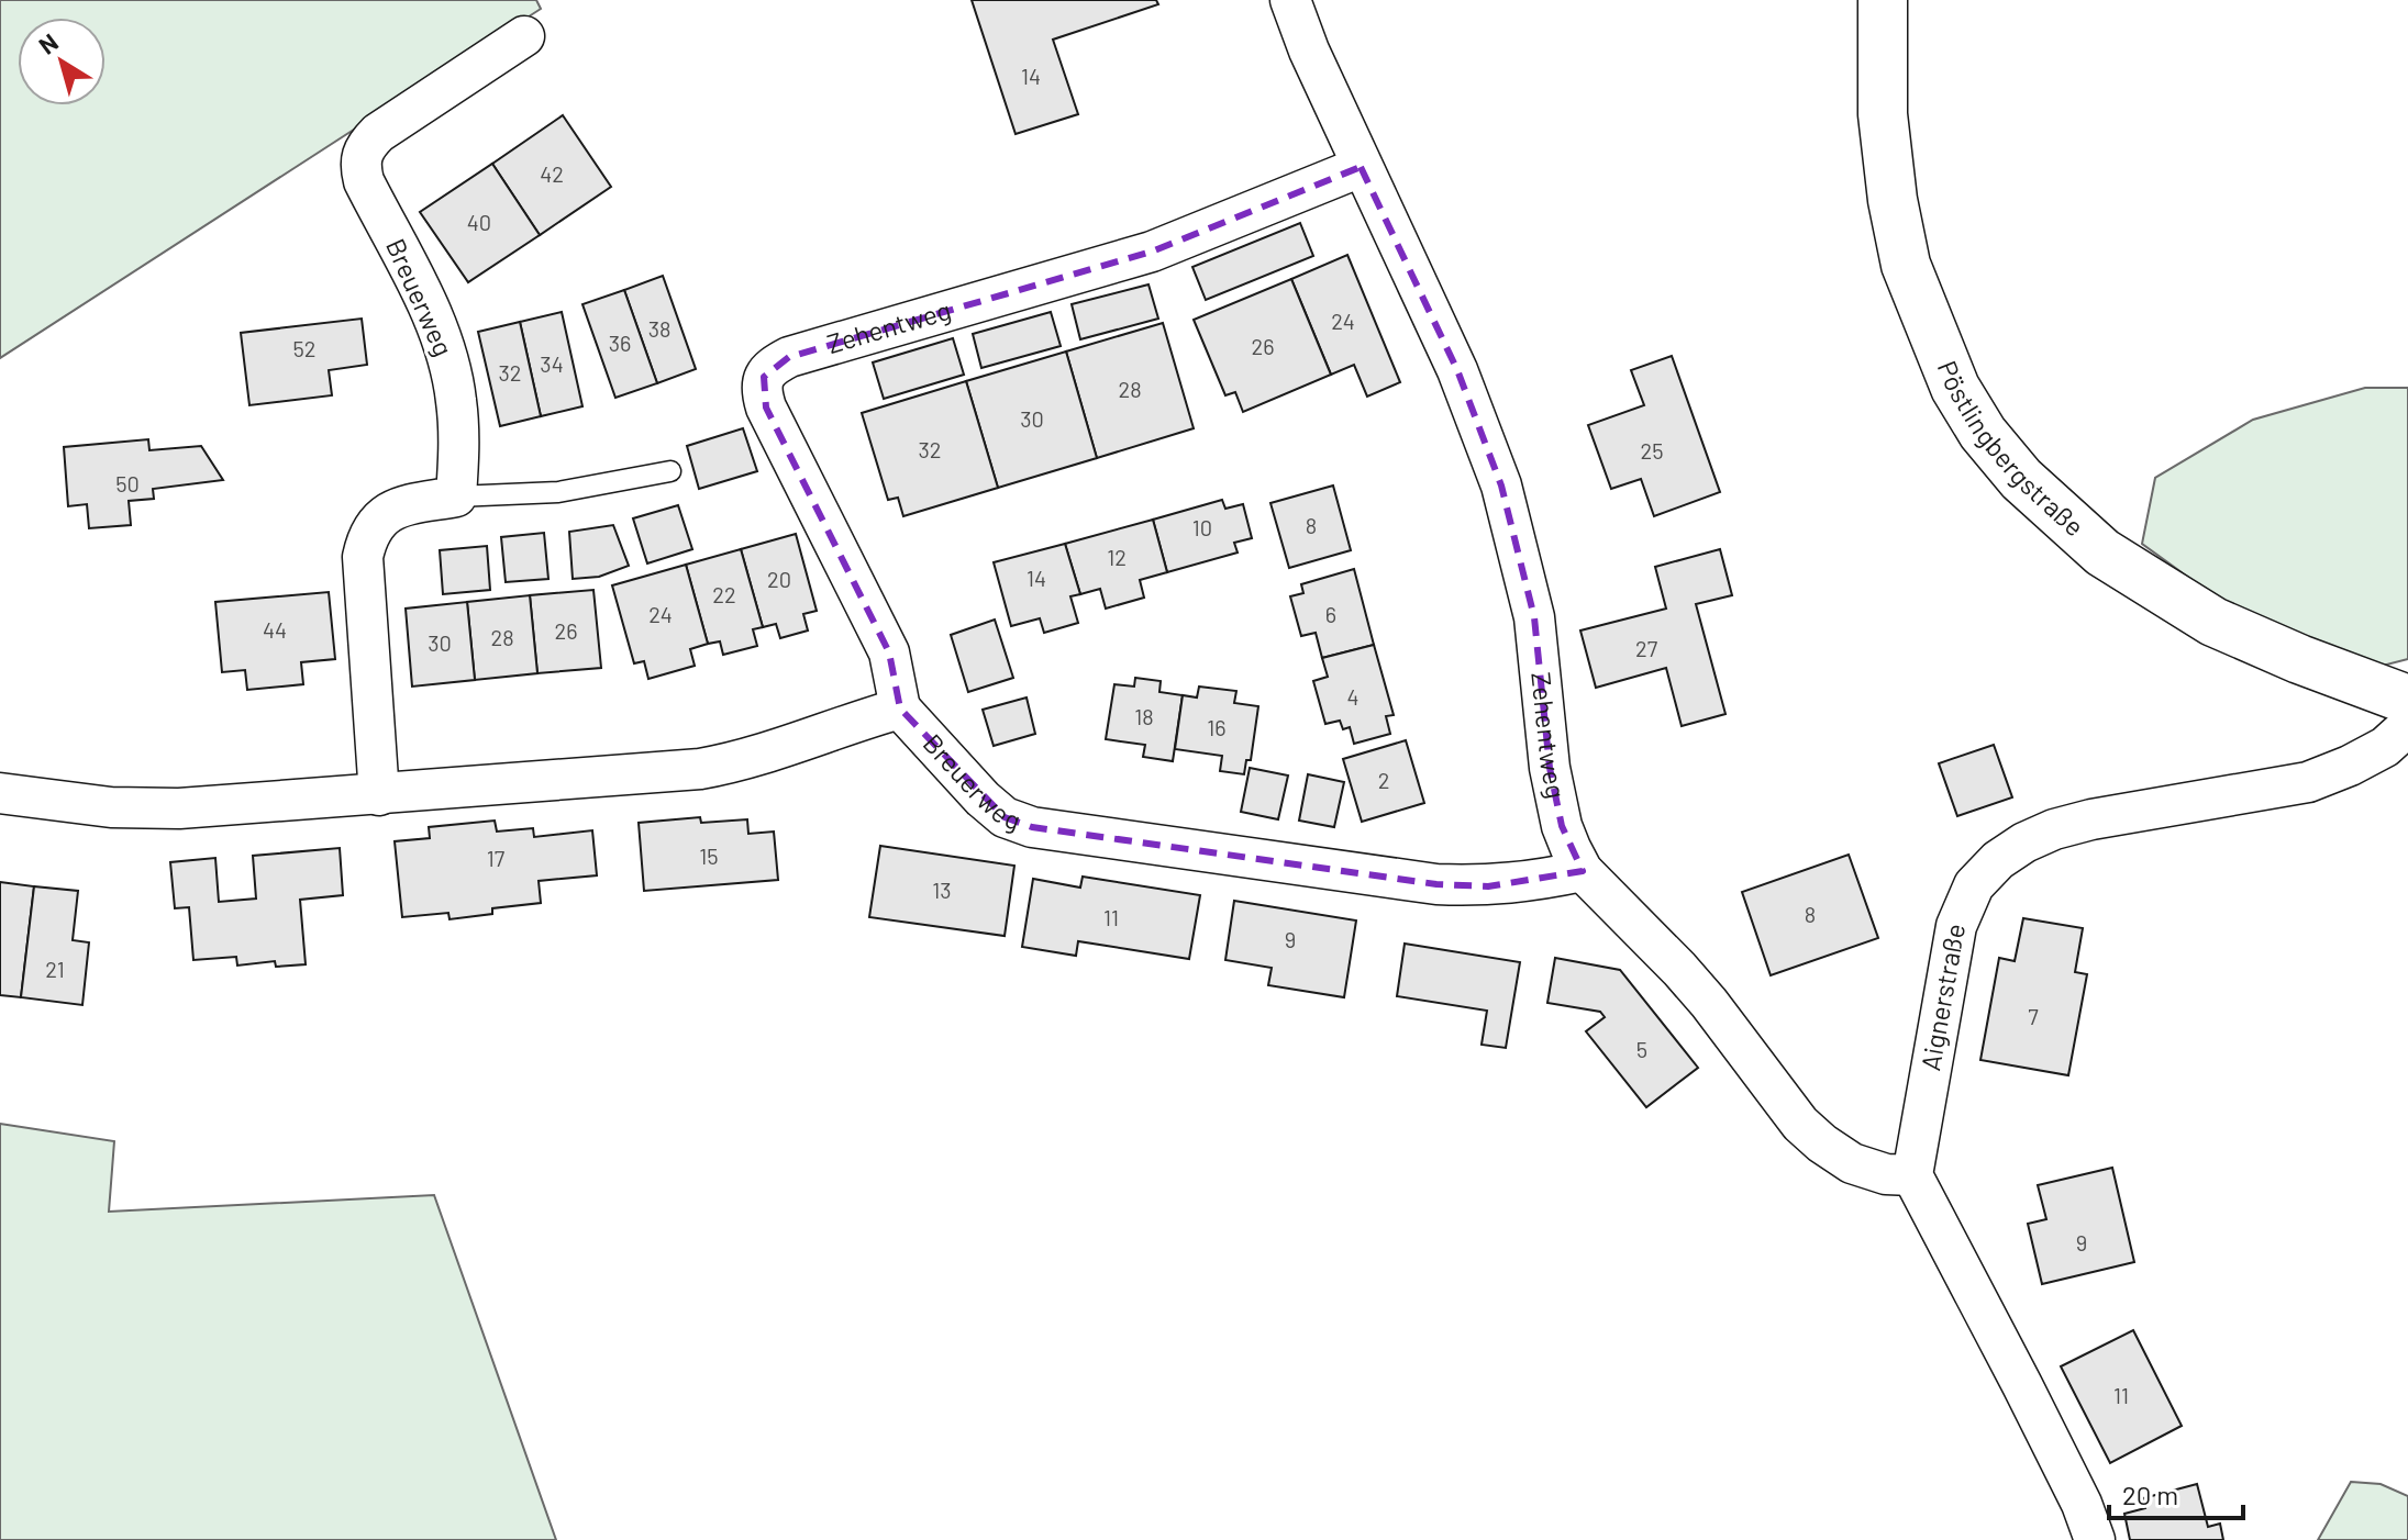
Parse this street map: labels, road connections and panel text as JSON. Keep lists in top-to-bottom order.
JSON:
{
  "streets": {
    "main road": ["Pöstlingbergstraße"],
    "street": ["Breuerweg", "Zehentweg", "Aignerstraße"]
  },
  "crossings": [
    ["Breuerweg", "Zehentweg"],
    ["Zehentweg", "Aignerstraße"]
  ],
  "house_numbers": [
    "14",
    "42",
    "40",
    "24",
    "38",
    "36",
    "26",
    "52",
    "34",
    "32",
    "28",
    "30",
    "32",
    "25",
    "50",
    "8",
    "10",
    "12",
    "14",
    "20",
    "22",
    "24",
    "6",
    "44",
    "26",
    "28",
    "30",
    "27",
    "4",
    "18",
    "16",
    "2",
    "15",
    "17",
    "13",
    "8",
    "11",
    "9",
    "21",
    "7",
    "5",
    "9",
    "11"
  ],
  "scale_bar": "20 m",
  "north": "top left"
}
